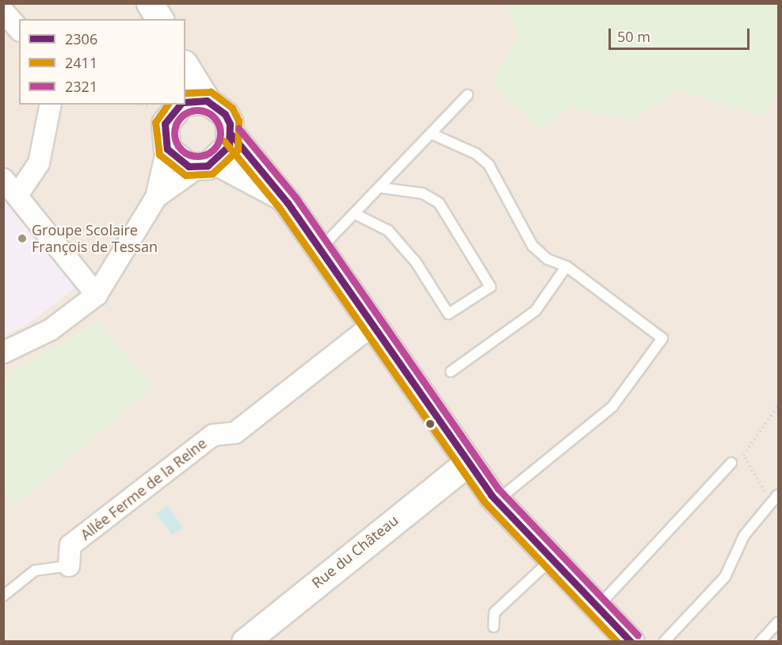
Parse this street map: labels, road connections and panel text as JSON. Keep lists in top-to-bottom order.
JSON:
{
  "streets": {
    "street": ["Allée Ferme de la Reine", "Rue du Château"]
  },
  "places": ["Groupe Scolaire François de Tessan"],
  "lines": ["transit line 2411", "transit line 2306", "transit line 2321"],
  "legend": ["2306", "2411", "2321"],
  "scale_bar": "50 m"
}
